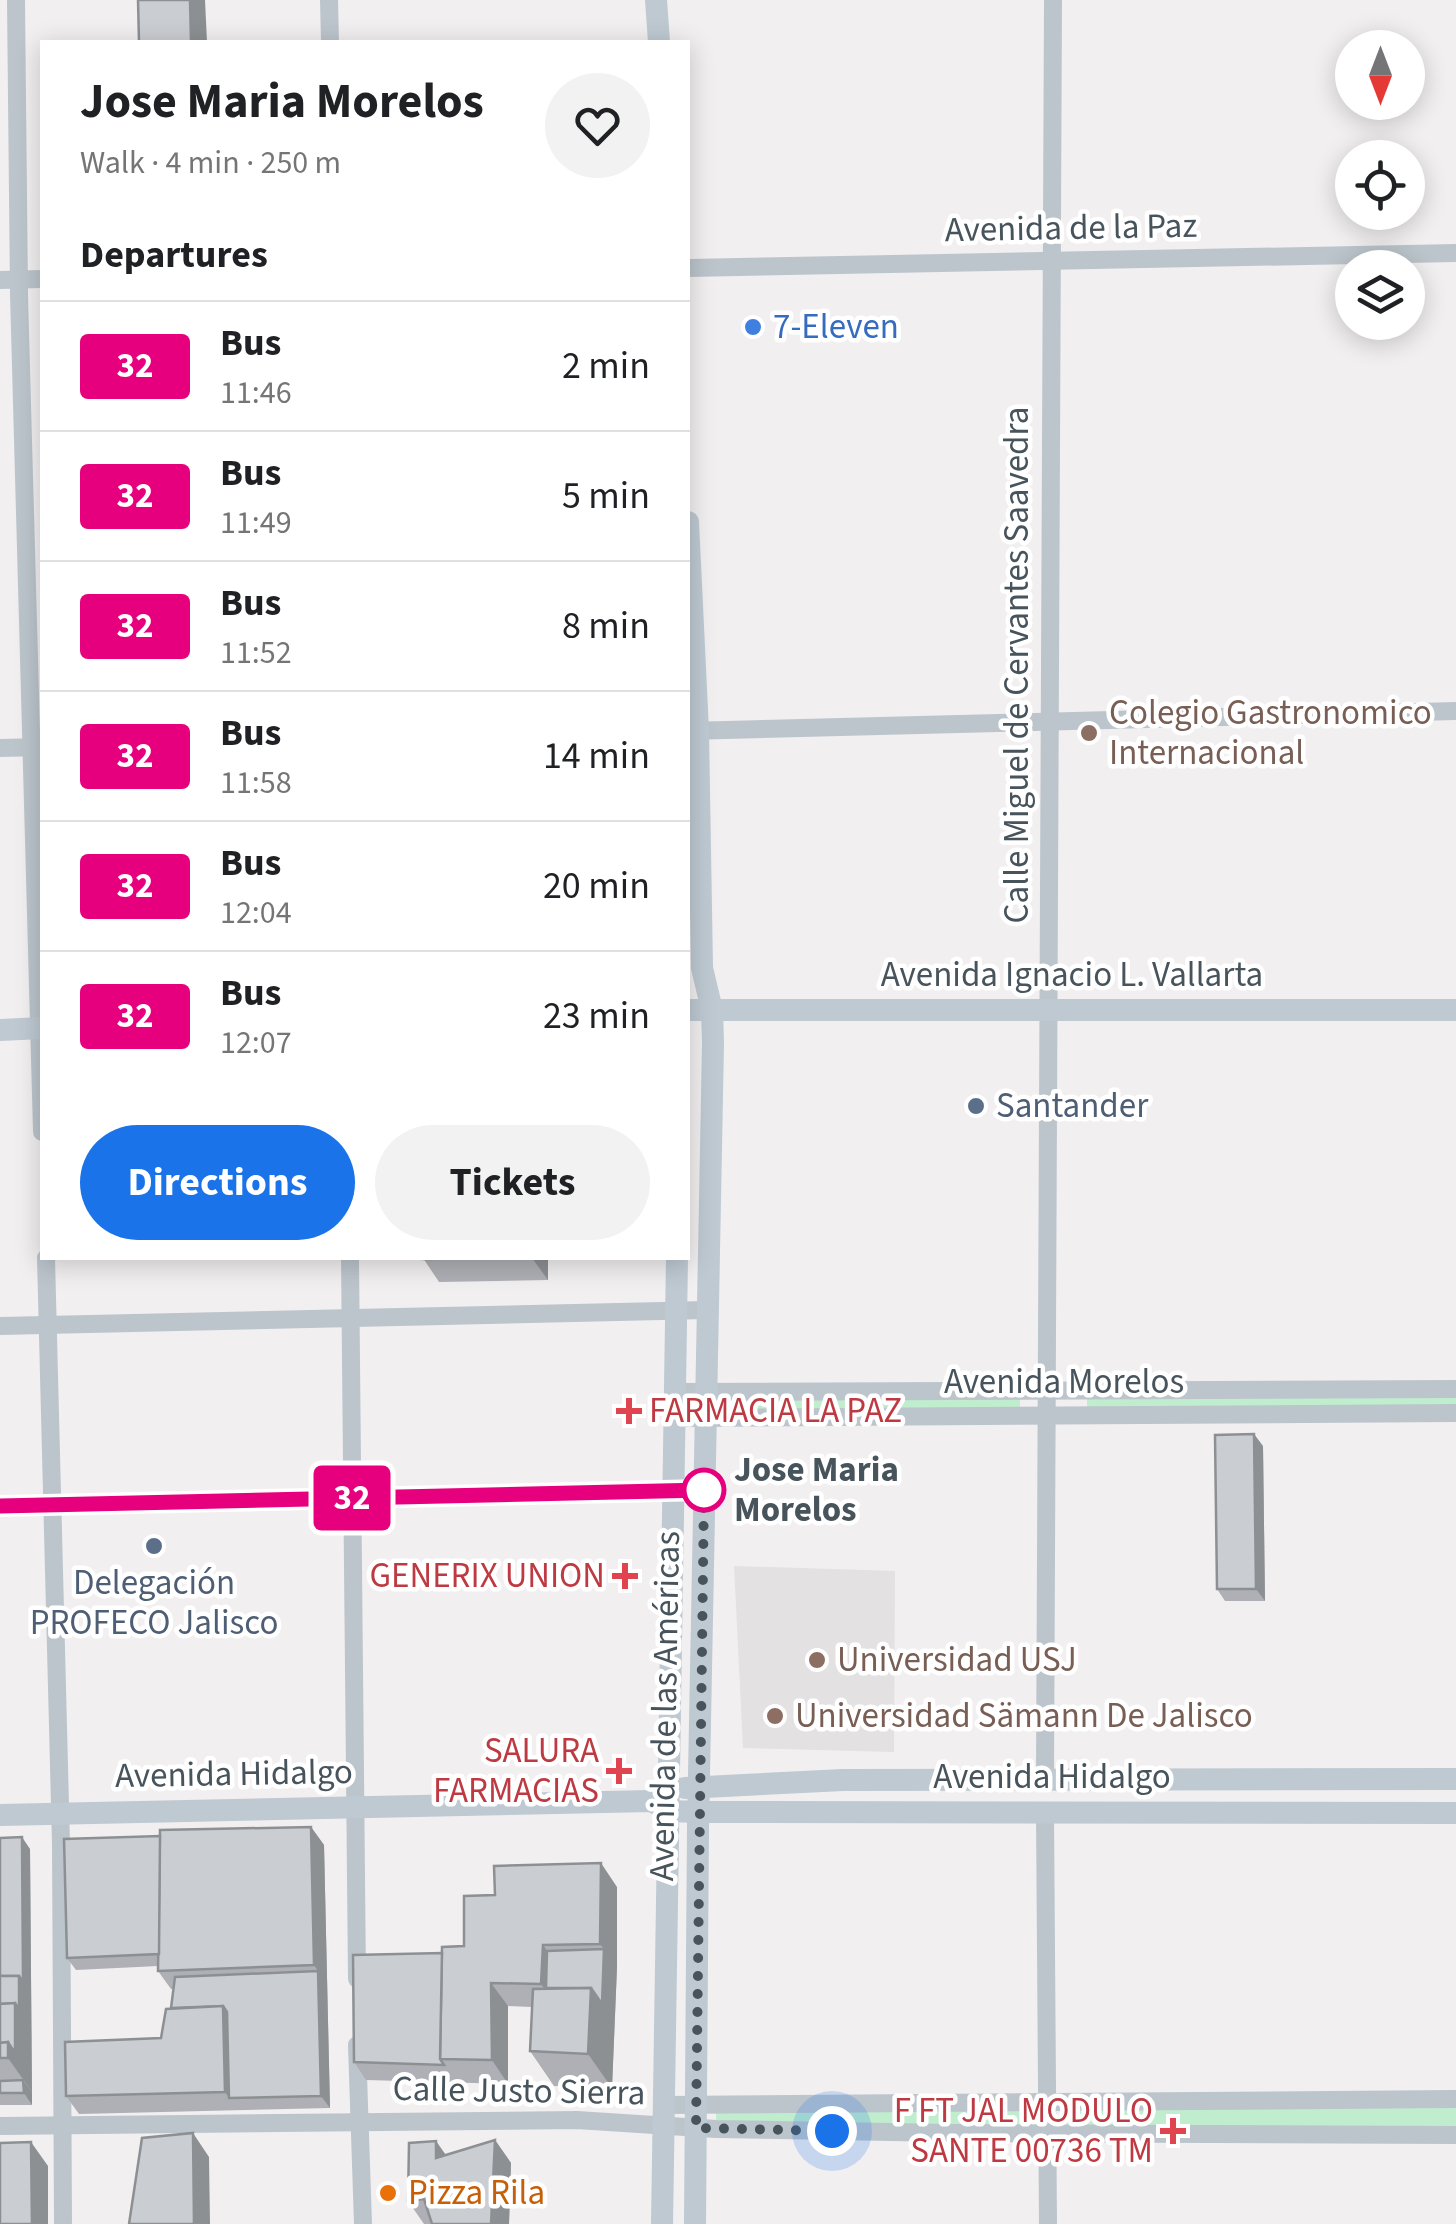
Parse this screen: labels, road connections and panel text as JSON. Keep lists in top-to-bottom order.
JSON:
{
  "streets": {
    "main road": ["Avenida Ignacio L. Vallarta", "Avenida de las Américas", "Avenida Hidalgo"],
    "street": [
      "Avenida de la Paz",
      "Calle Miguel de Cervantes Saavedra",
      "Avenida Morelos",
      "Calle Justo Sierra"
    ]
  },
  "crossings": [
    ["Avenida de la Paz", "Calle Miguel de Cervantes Saavedra"],
    ["Calle Miguel de Cervantes Saavedra", "Avenida Ignacio L. Vallarta"],
    ["Calle Miguel de Cervantes Saavedra", "Avenida Morelos"],
    ["Calle Miguel de Cervantes Saavedra", "Avenida Hidalgo"],
    ["Avenida Ignacio L. Vallarta", "Avenida de las Américas"],
    ["Avenida Morelos", "Avenida de las Américas"],
    ["Avenida de las Américas", "Avenida Hidalgo"],
    ["Avenida de las Américas", "Calle Justo Sierra"]
  ],
  "places": {
    "other": [
      "7-Eleven",
      "Colegio Gastronomico Internacional",
      "Santander",
      "Jose Maria Morelos",
      "Delegación PROFECO Jalisco",
      "Universidad USJ",
      "Universidad Sämann De Jalisco",
      "Pizza Rila"
    ],
    "health": [
      "FARMACIA LA PAZ",
      "GENERIX UNION",
      "SALURA FARMACIAS",
      "F FT JAL MODULO SANTE 00736 TM"
    ]
  },
  "lines": ["bus line 32"],
  "north": "bottom",
  "page": {
    "on_map": "32",
    "heading": [
      ["Jose Maria Morelos", "Walk · 4 min · 250 m"],
      "Departures"
    ],
    "list": [
      {
        "mark": "32",
        "name": "Bus",
        "note": "11:46",
        "value": "2 min"
      },
      {
        "mark": "32",
        "name": "Bus",
        "note": "11:49",
        "value": "5 min"
      },
      {
        "mark": "32",
        "name": "Bus",
        "note": "11:52",
        "value": "8 min"
      },
      {
        "mark": "32",
        "name": "Bus",
        "note": "11:58",
        "value": "14 min"
      },
      {
        "mark": "32",
        "name": "Bus",
        "note": "12:04",
        "value": "20 min"
      },
      {
        "mark": "32",
        "name": "Bus",
        "note": "12:07",
        "value": "23 min"
      }
    ],
    "buttons": ["Directions", "Tickets"]
  }
}
